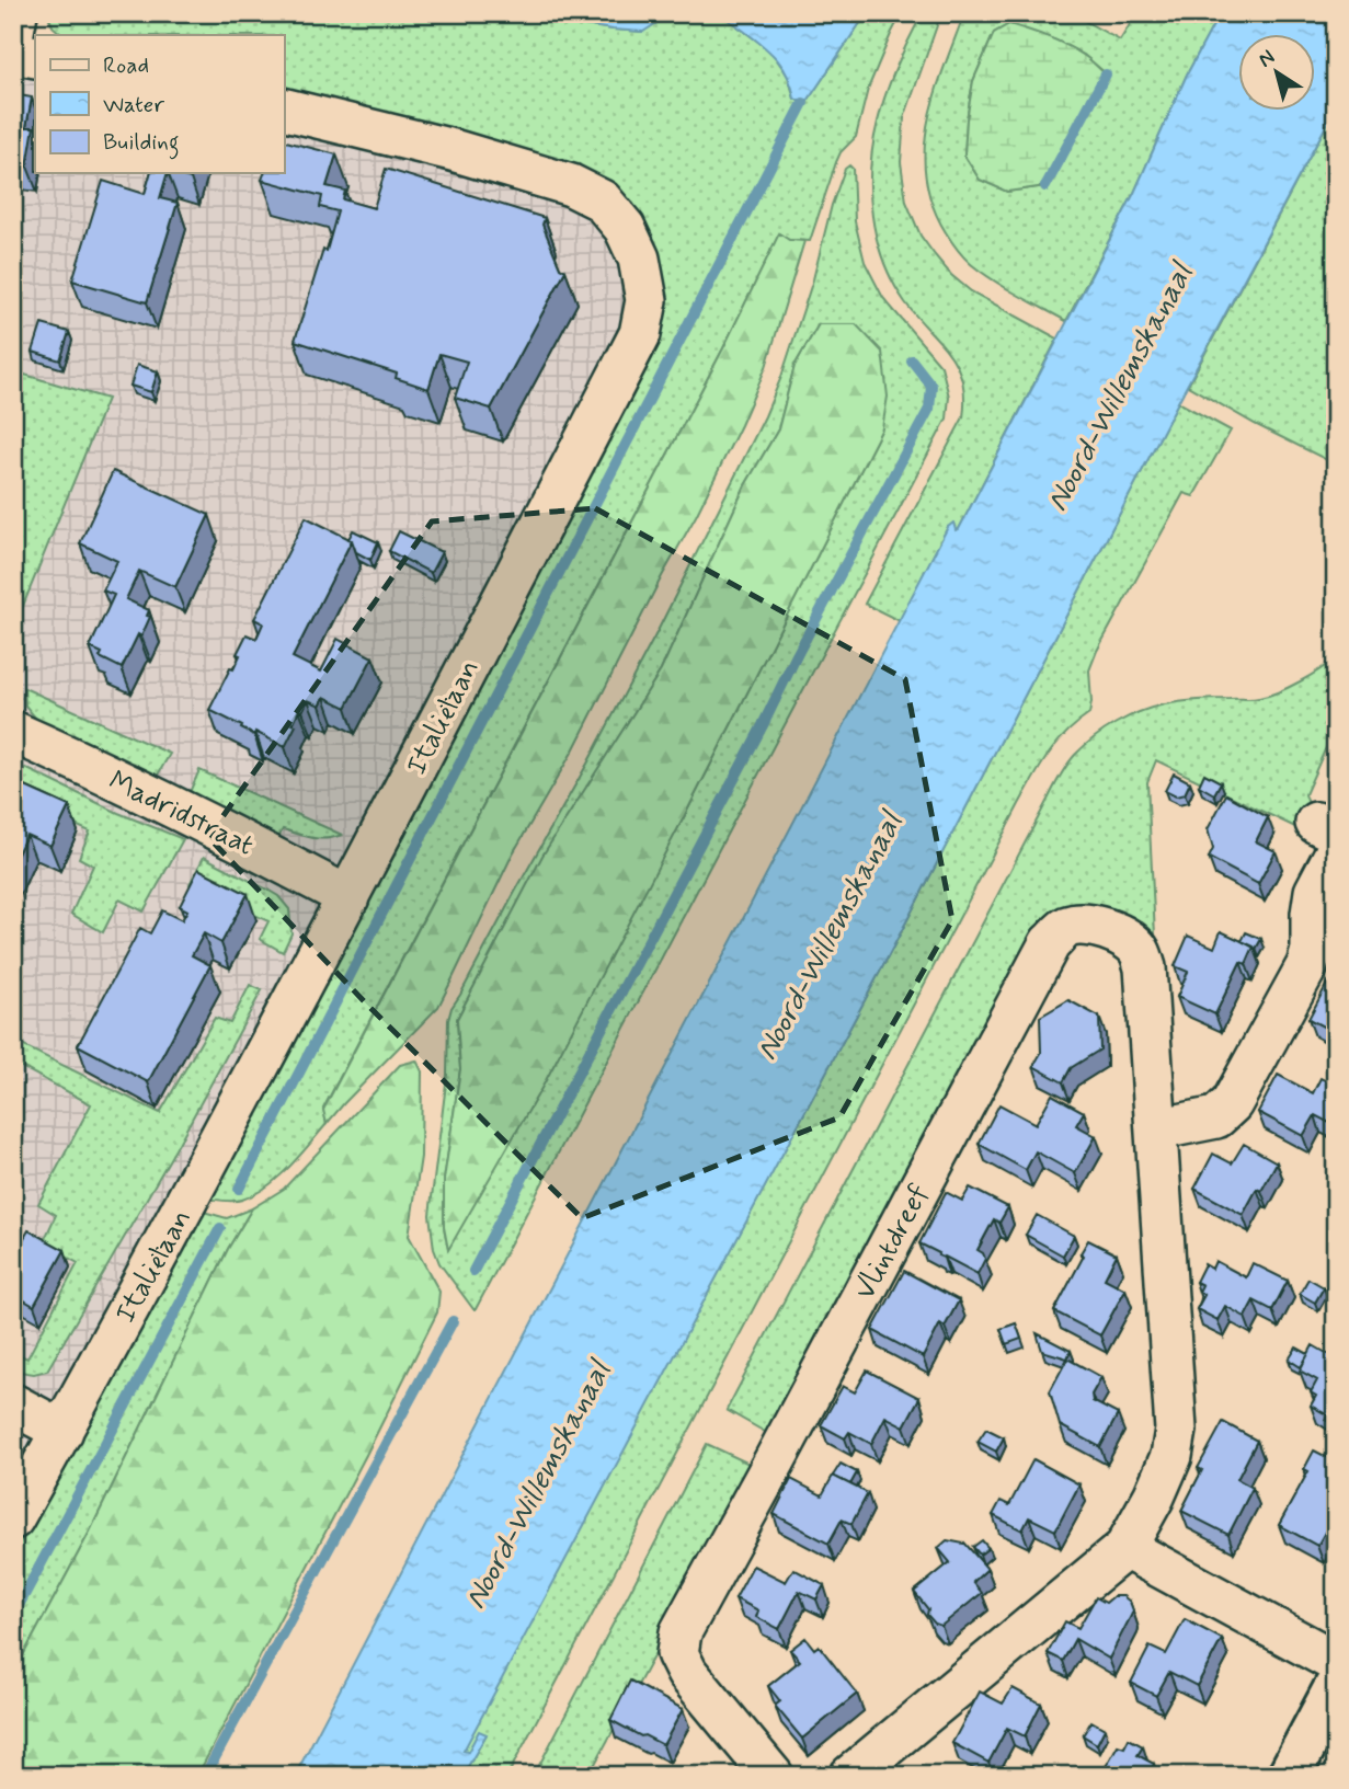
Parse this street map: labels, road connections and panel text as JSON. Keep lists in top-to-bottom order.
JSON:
{
  "streets": {
    "street": ["Italiëlaan", "Madridstraat", "Vlintdreef"]
  },
  "crossings": [
    ["Italiëlaan", "Madridstraat"]
  ],
  "water": ["Noord-Willemskanaal"],
  "legend": ["Road", "Water", "Building"],
  "north": "top left"
}
